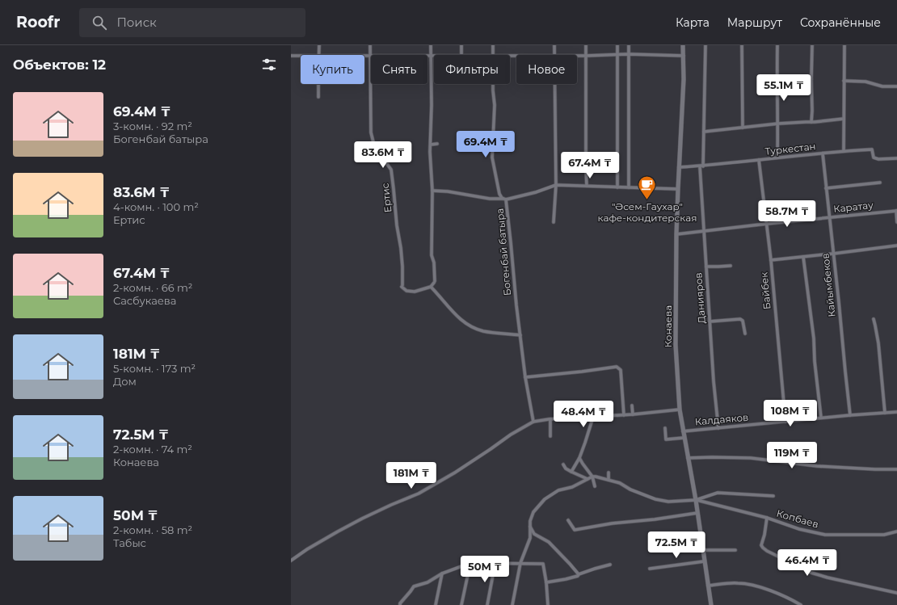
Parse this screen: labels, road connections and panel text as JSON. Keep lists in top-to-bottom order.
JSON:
{
  "streets": {
    "main road": ["Конаева"],
    "street": [
      "Туркестан",
      "Ертис",
      "Каратау",
      "Богенбай батыра",
      "Кайымбеков",
      "Байбек",
      "Данияров",
      "Калдаяков",
      "Копбаев"
    ]
  },
  "crossings": [
    ["Туркестан", "Кайымбеков"],
    ["Туркестан", "Байбек"],
    ["Туркестан", "Данияров"],
    ["Туркестан", "Конаева"],
    ["Каратау", "Кайымбеков"],
    ["Каратау", "Байбек"],
    ["Каратау", "Данияров"],
    ["Каратау", "Конаева"],
    ["Кайымбеков", "Калдаяков"],
    ["Байбек", "Калдаяков"],
    ["Данияров", "Калдаяков"],
    ["Конаева", "Калдаяков"],
    ["Конаева", "Копбаев"]
  ],
  "places": {
    "cafe": ["\"Әсем-Гаухар\" кафе-кондитерская"]
  },
  "page": {
    "header": "Roofr",
    "search": "Поиск",
    "nav": ["Карта", "Маршрут", "Сохранённые"],
    "heading": "Объектов: 12",
    "chip": [
      "Купить",
      "Снять",
      "Фильтры",
      "Новое"
    ],
    "price": [
      "55.1M ₸",
      "69.4M ₸",
      "83.6M ₸",
      "67.4M ₸",
      "58.7M ₸",
      "108M ₸",
      "48.4M ₸",
      "119M ₸",
      "181M ₸",
      "72.5M ₸",
      "46.4M ₸",
      "50M ₸"
    ],
    "list": [
      {
        "name": "69.4M ₸",
        "note": "3-комн. · 92 m² · Богенбай батыра"
      },
      {
        "name": "83.6M ₸",
        "note": "4-комн. · 100 m² · Ертис"
      },
      {
        "name": "67.4M ₸",
        "note": "2-комн. · 66 m² · Сасбукаева"
      },
      {
        "name": "181M ₸",
        "note": "5-комн. · 173 m² · Дом"
      },
      {
        "name": "72.5M ₸",
        "note": "2-комн. · 74 m² · Конаева"
      },
      {
        "name": "50M ₸",
        "note": "2-комн. · 58 m² · Табыс"
      }
    ]
  }
}
